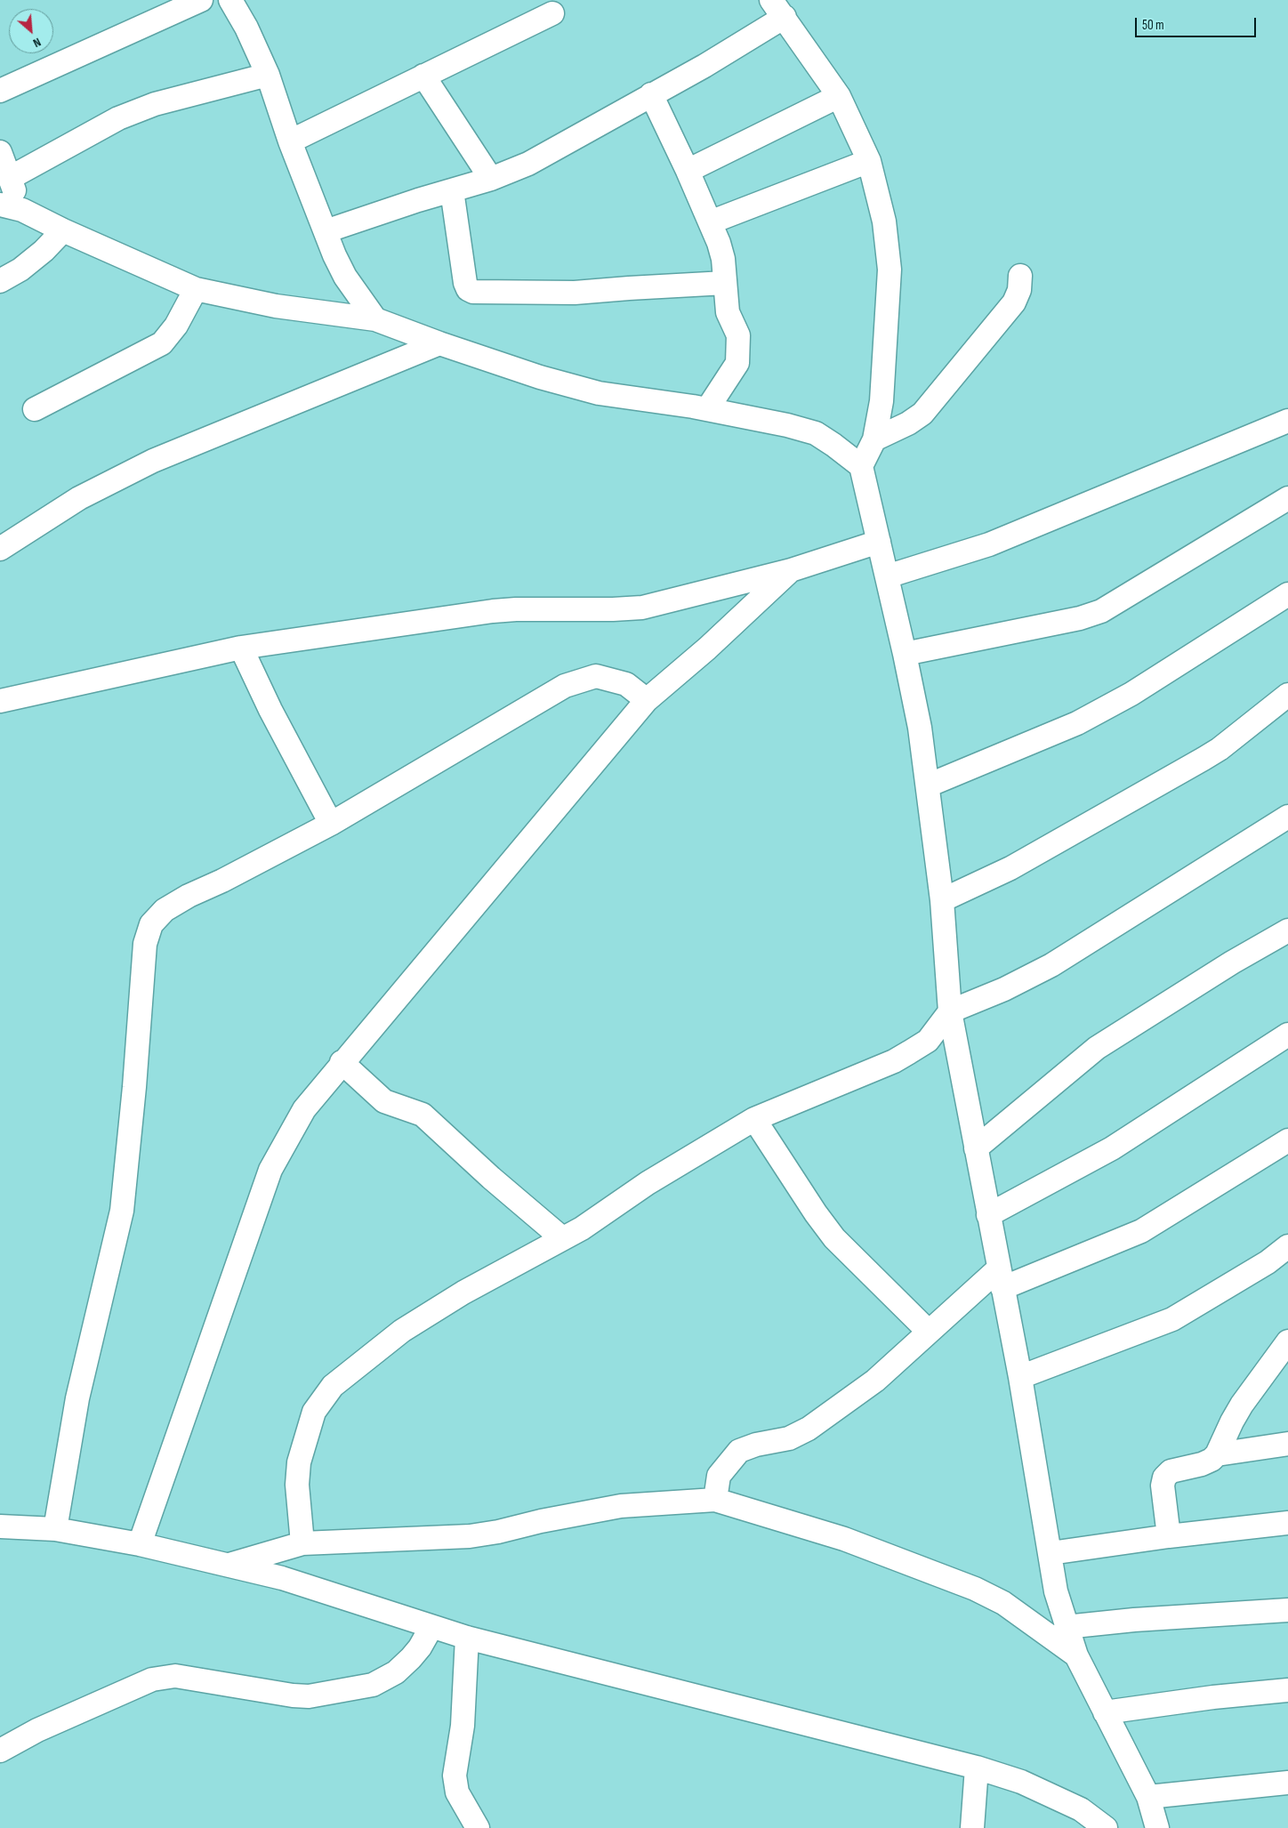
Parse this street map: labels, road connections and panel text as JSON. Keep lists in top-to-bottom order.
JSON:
{
  "scale_bar": "50 m",
  "north": "bottom right"
}
